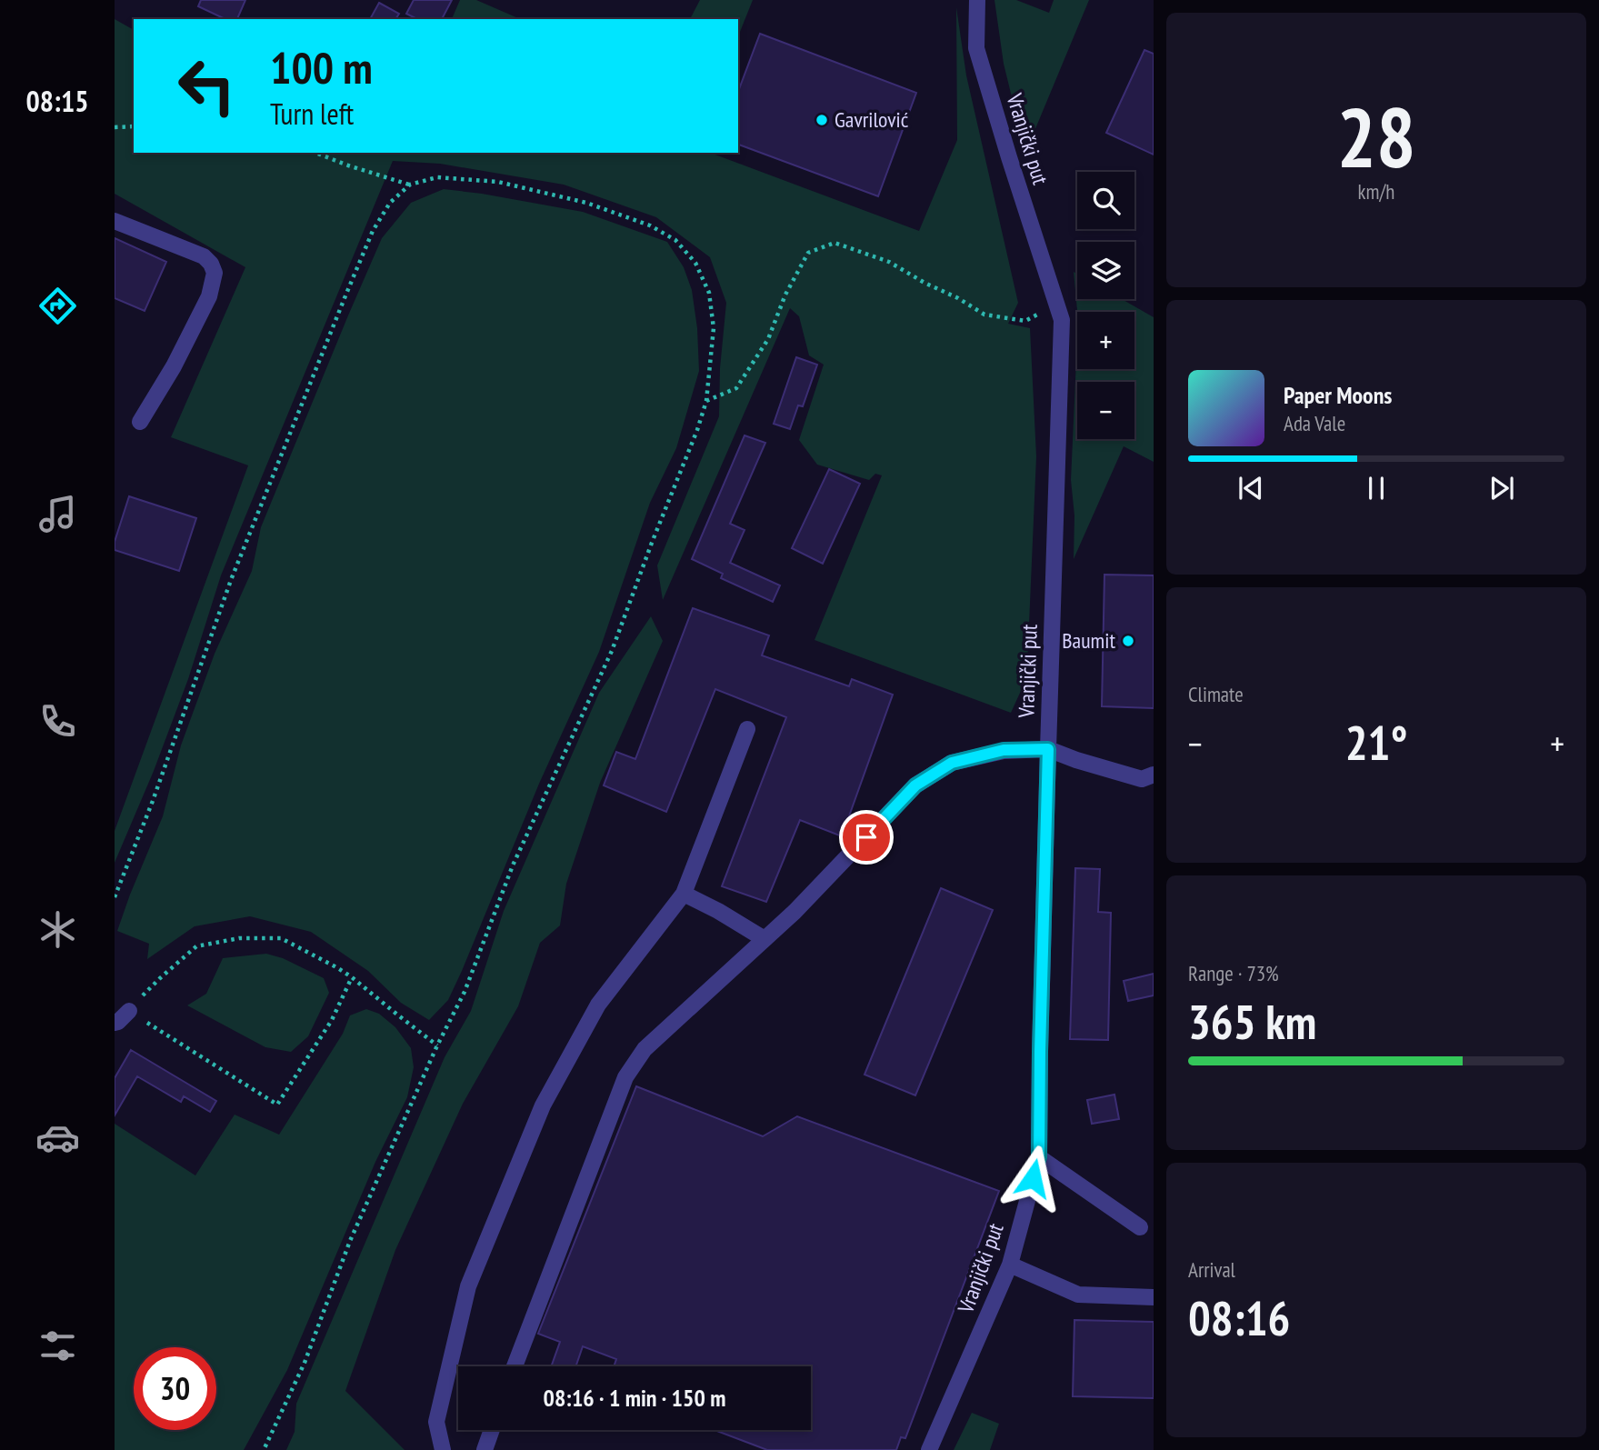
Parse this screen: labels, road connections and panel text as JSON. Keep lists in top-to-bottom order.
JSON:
{
  "streets": {
    "street": ["Vranjički put"]
  },
  "places": ["Gavrilović", "Baumit"],
  "page": {
    "tabs": "08:15",
    "tile": [
      ["28", "km/h"],
      "Climate",
      ["Range · 73%", "365 km"],
      ["Arrival", "08:16"]
    ],
    "turn": ["100 m", "Turn left"],
    "map_buttons": ["+", "−"],
    "song": ["Paper Moons", "Ada Vale"],
    "heat": ["−", "21°", "+"],
    "limit": "30",
    "trip": "08:16 · 1 min · 150 m"
  }
}
